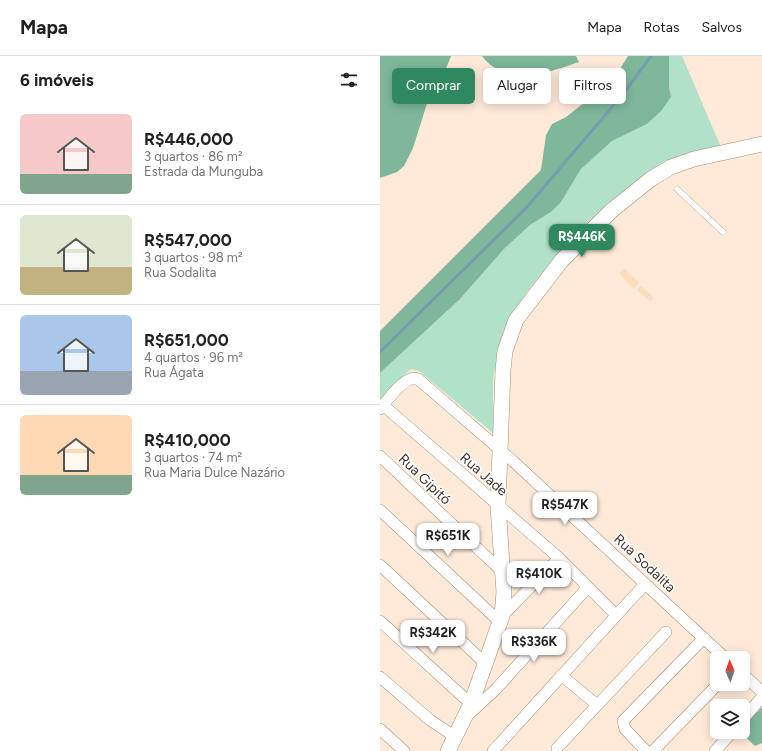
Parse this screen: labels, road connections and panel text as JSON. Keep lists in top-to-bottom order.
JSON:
{
  "streets": {
    "street": ["Rua Jade", "Rua Gipitó", "Rua Sodalita"]
  },
  "crossings": [
    ["Rua Jade", "Rua Sodalita"]
  ],
  "north": "top",
  "page": {
    "header": "Mapa",
    "nav": ["Mapa", "Rotas", "Salvos"],
    "heading": "6 imóveis",
    "chip": ["Comprar", "Alugar", "Filtros"],
    "list": [
      {
        "name": "R$446,000",
        "note": "3 quartos · 86 m² · Estrada da Munguba"
      },
      {
        "name": "R$547,000",
        "note": "3 quartos · 98 m² · Rua Sodalita"
      },
      {
        "name": "R$651,000",
        "note": "4 quartos · 96 m² · Rua Ágata"
      },
      {
        "name": "R$410,000",
        "note": "3 quartos · 74 m² · Rua Maria Dulce Nazário"
      }
    ],
    "price": [
      "R$446K",
      "R$547K",
      "R$651K",
      "R$410K",
      "R$342K",
      "R$336K"
    ]
  }
}
